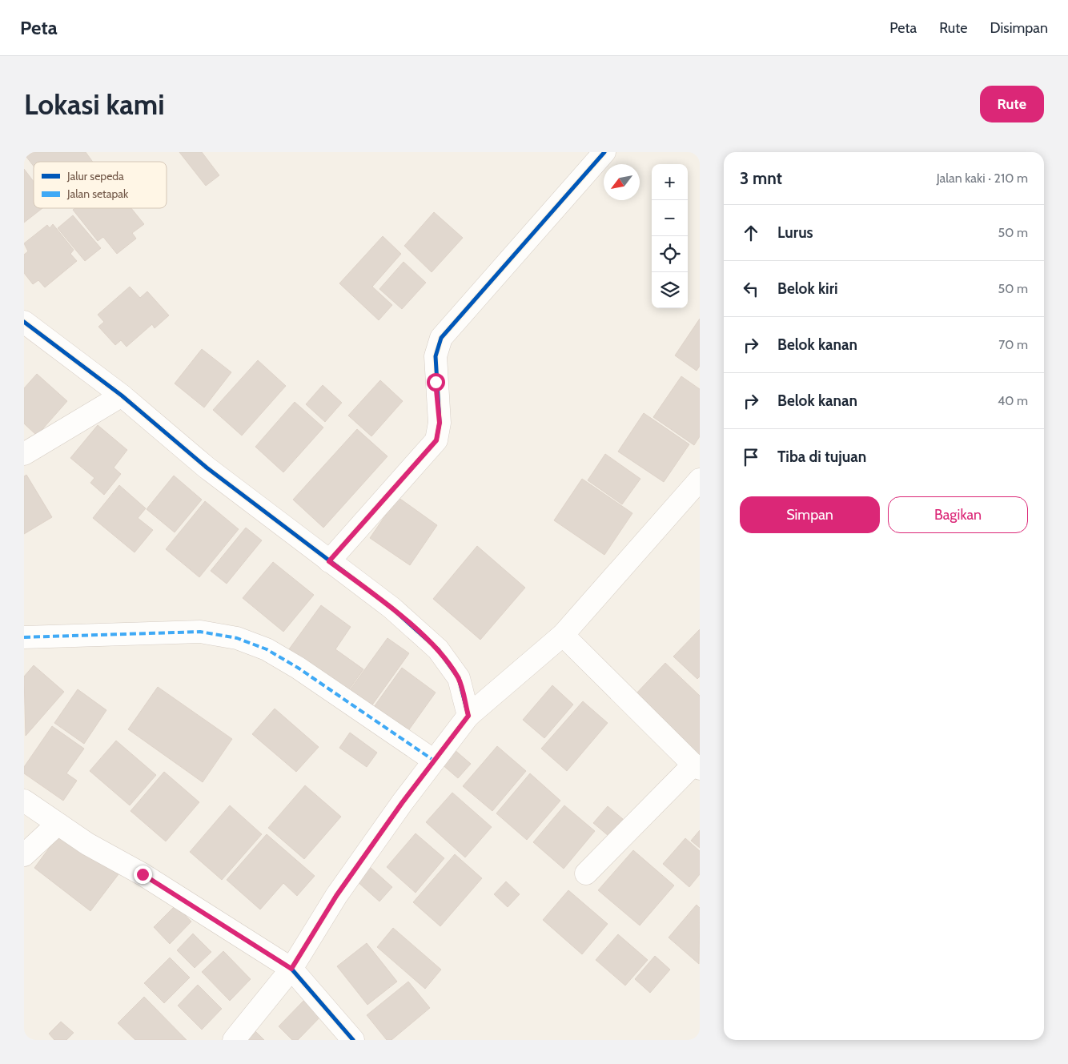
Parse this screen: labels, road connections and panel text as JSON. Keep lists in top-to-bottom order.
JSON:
{
  "legend": ["Jalur sepeda", "Jalan setapak"],
  "north": "bottom left",
  "page": {
    "header": "Peta",
    "nav": ["Peta", "Rute", "Disimpan"],
    "buttons": [
      "Rute",
      ["Simpan", "Bagikan"]
    ],
    "title": "Lokasi kami",
    "heading": ["3 mnt", "Jalan kaki · 210 m"],
    "map_buttons": ["+", "−"],
    "list": [
      ["Lurus", "50 m"],
      ["Belok kiri", "50 m"],
      ["Belok kanan", "70 m"],
      ["Belok kanan", "40 m"],
      "Tiba di tujuan"
    ]
  }
}
